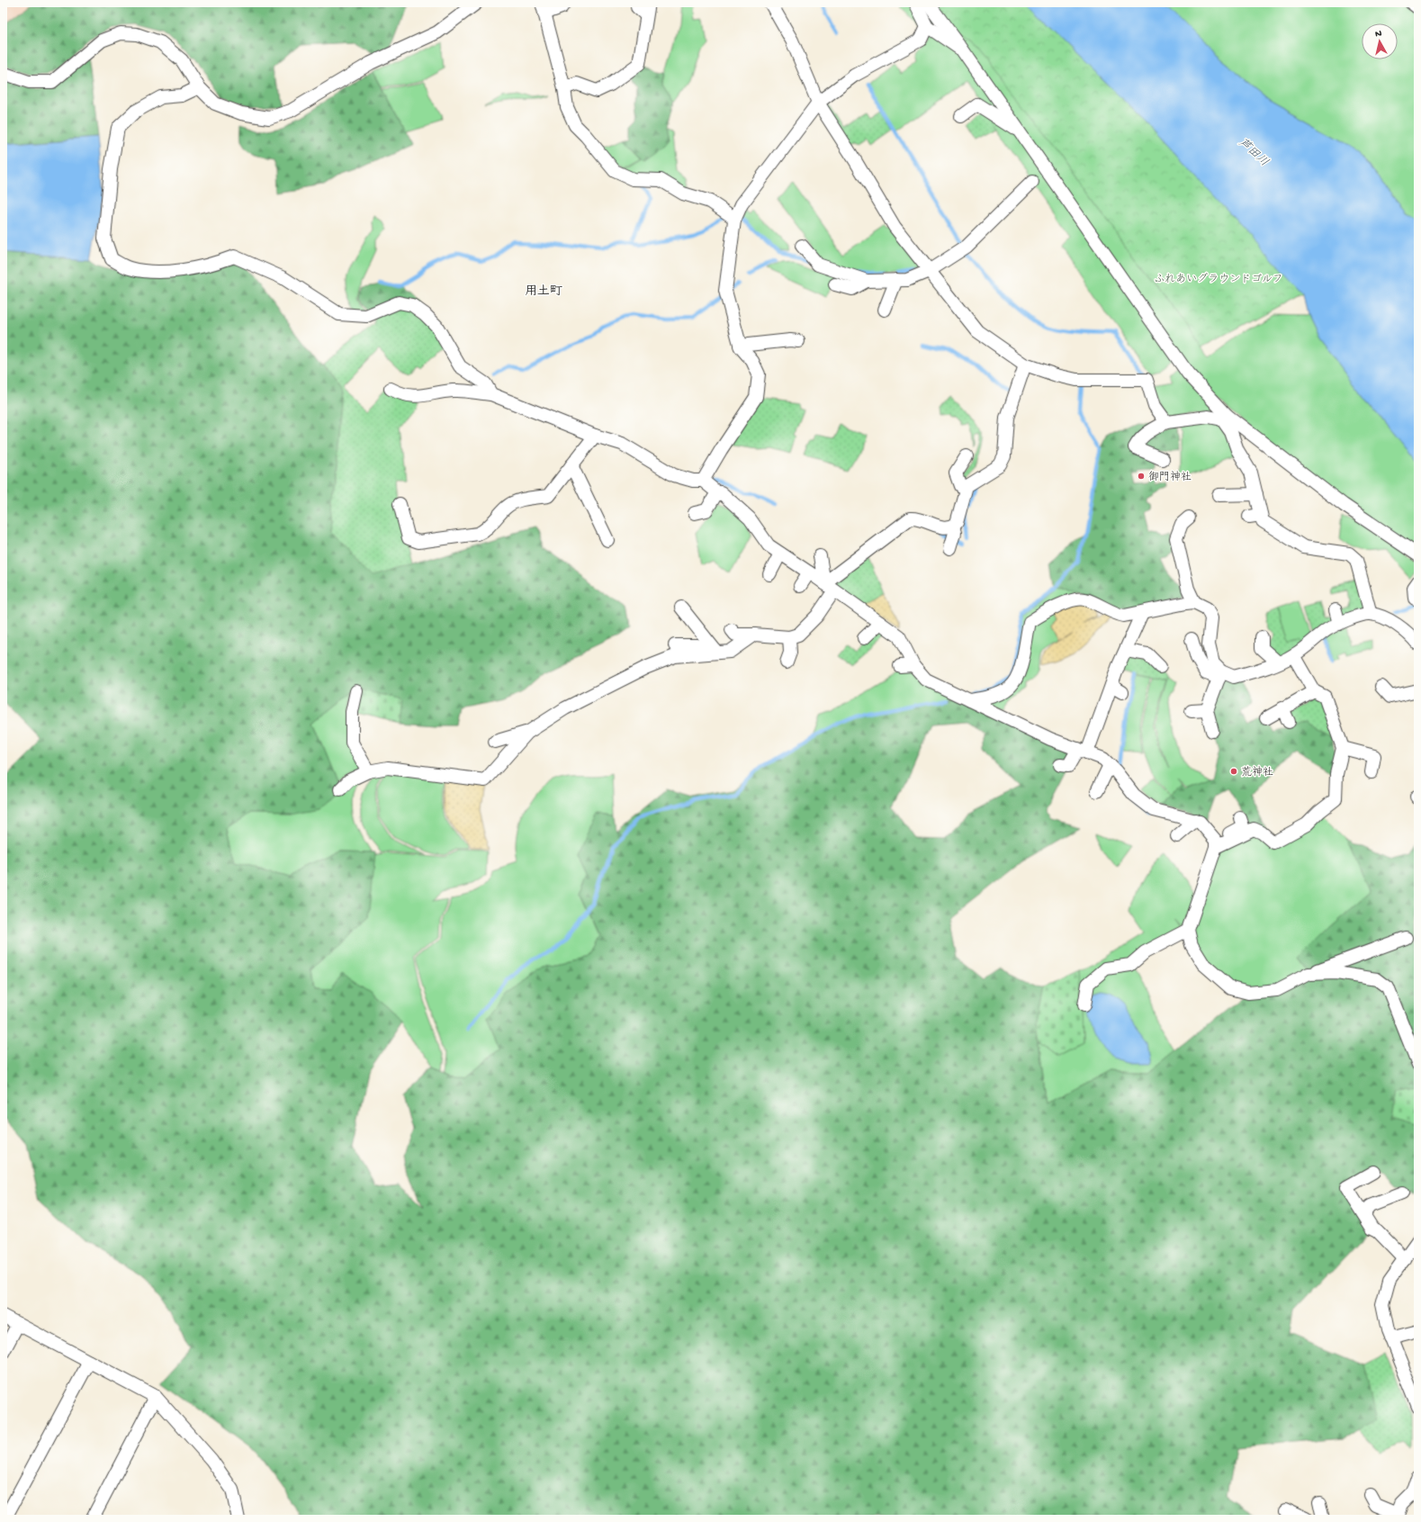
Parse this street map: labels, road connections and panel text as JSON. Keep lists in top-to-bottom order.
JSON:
{
  "districts": ["用土町"],
  "water": ["芦田川"],
  "parks": ["ふれあいグラウンドゴルフ"],
  "places": ["御門神社", "荒神社"],
  "north": "top"
}
